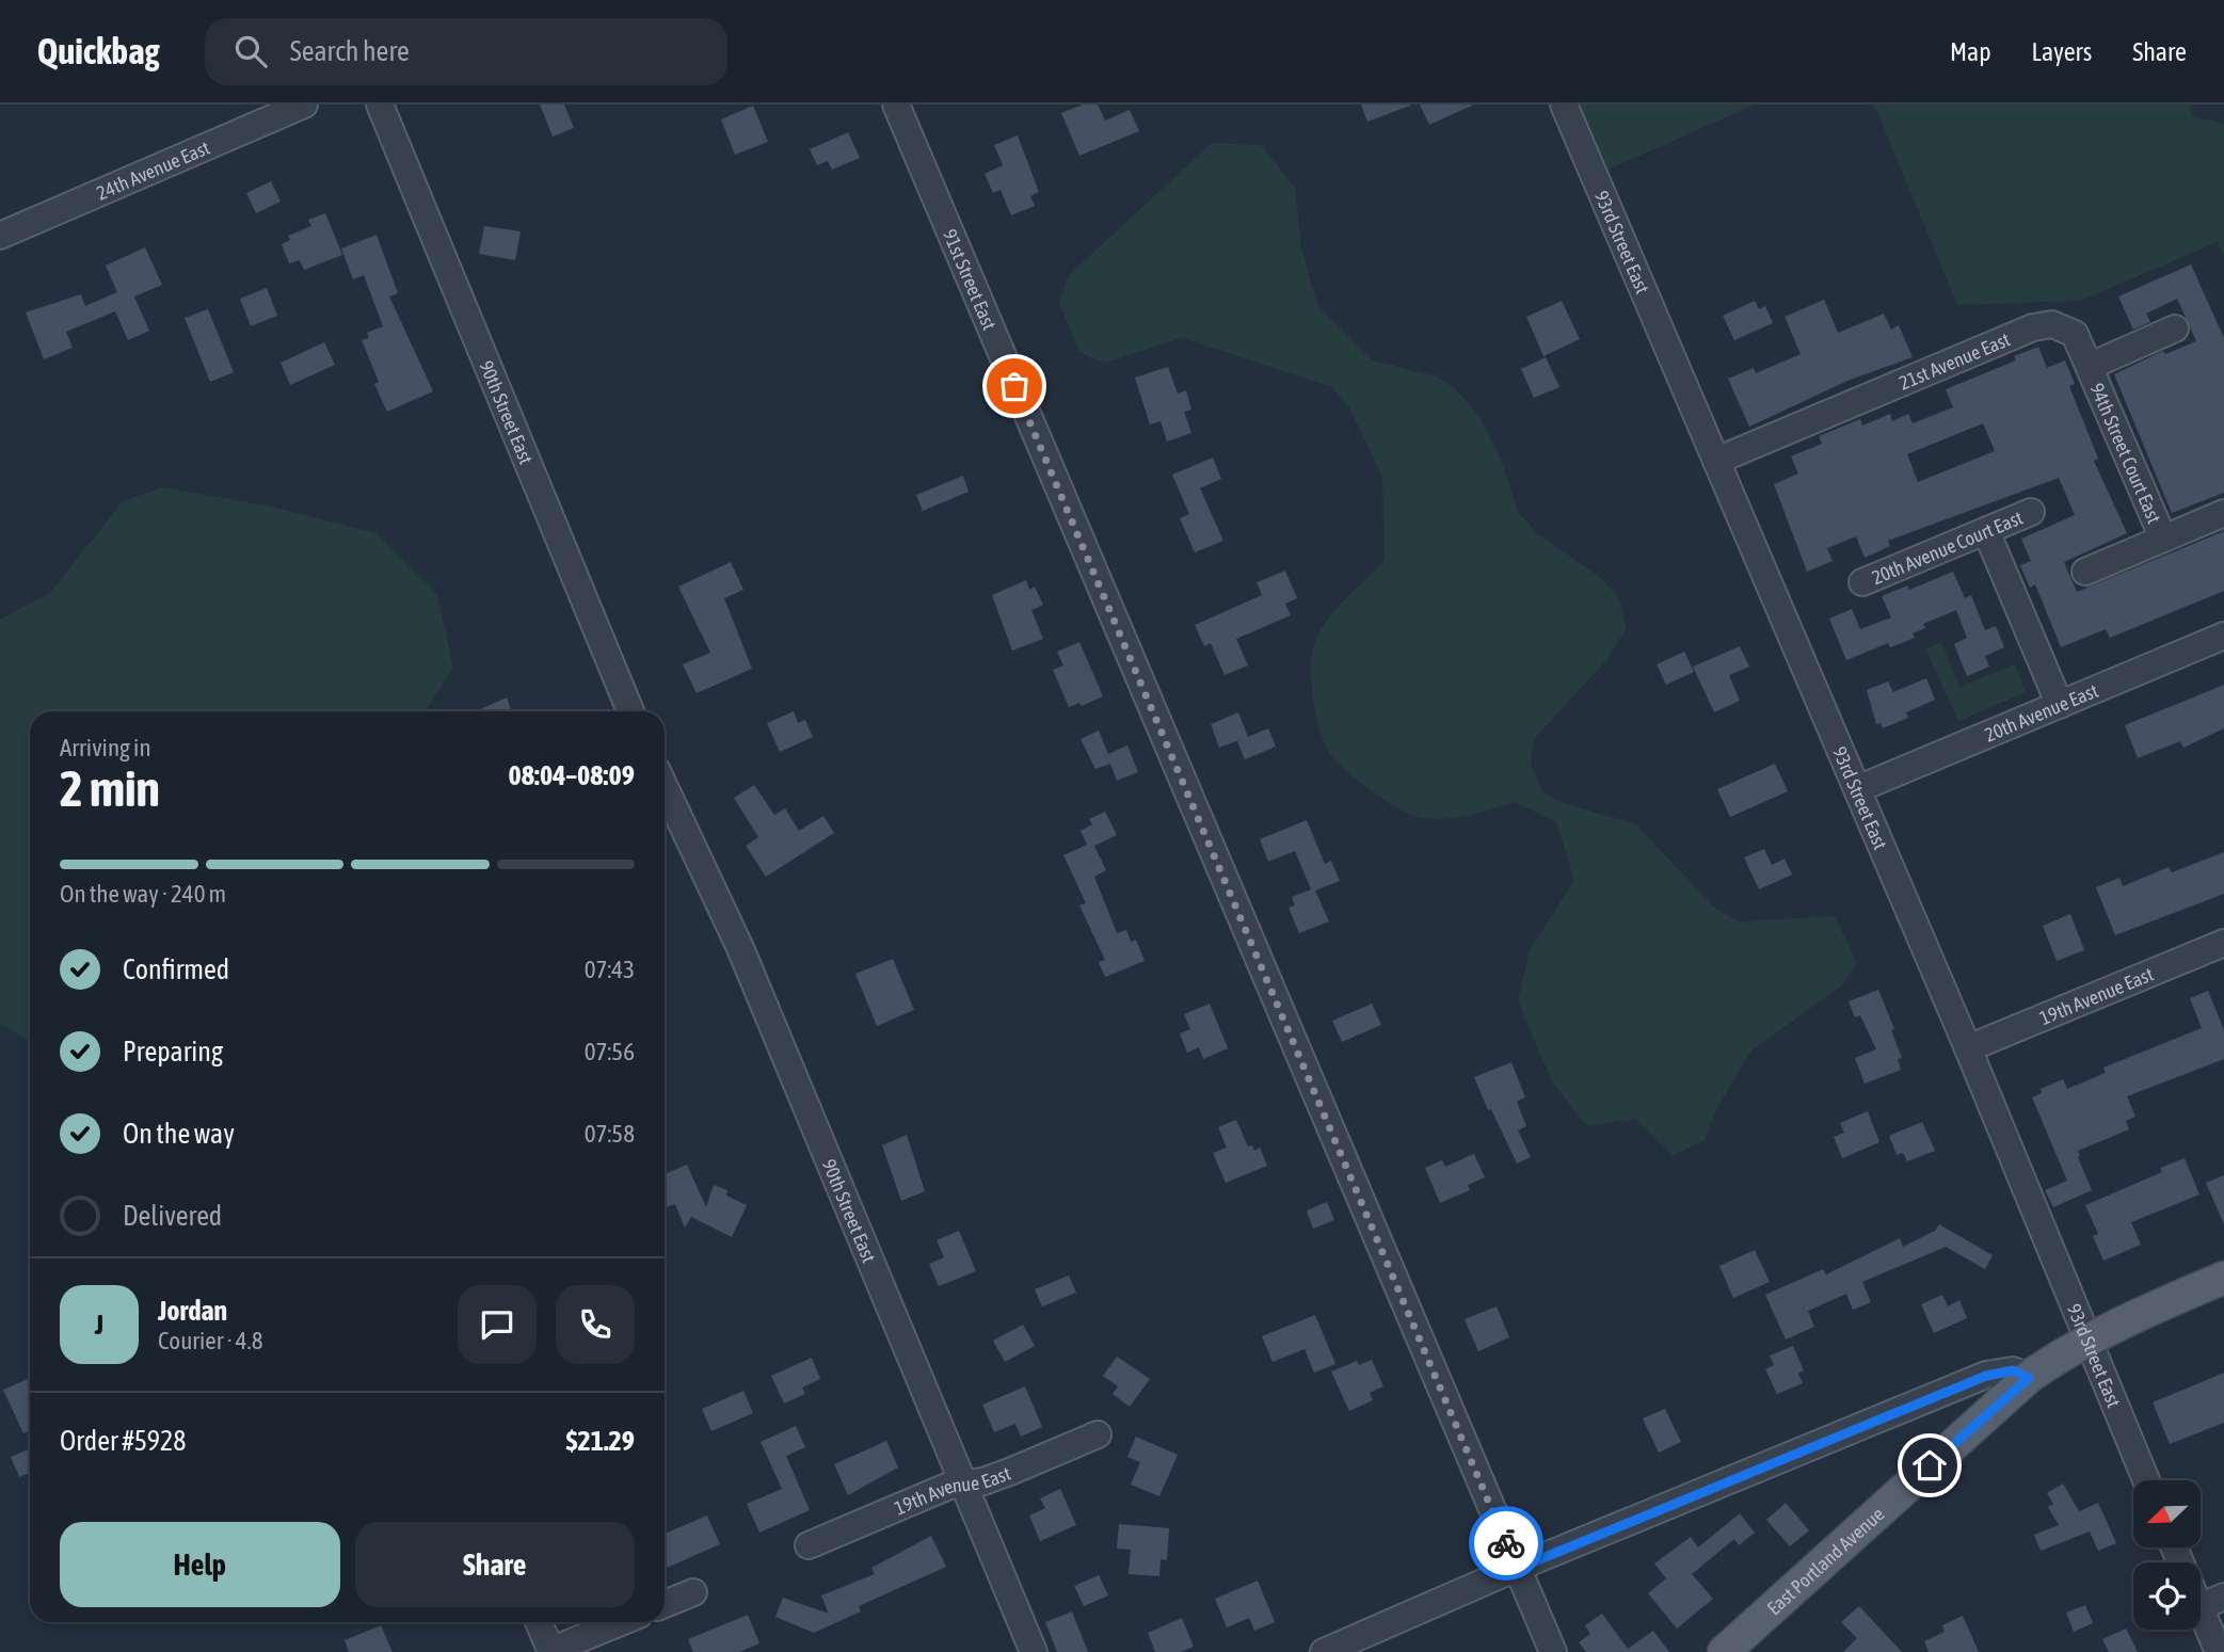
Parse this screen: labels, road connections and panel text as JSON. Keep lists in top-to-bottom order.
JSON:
{
  "streets": {
    "main road": ["East Portland Avenue"],
    "street": [
      "24th Avenue East",
      "93rd Street East",
      "91st Street East",
      "21st Avenue East",
      "90th Street East",
      "94th Street Court East",
      "20th Avenue Court East",
      "20th Avenue East",
      "19th Avenue East"
    ]
  },
  "crossings": [
    ["93rd Street East", "21st Avenue East"],
    ["93rd Street East", "20th Avenue East"],
    ["93rd Street East", "19th Avenue East"],
    ["93rd Street East", "East Portland Avenue"],
    ["21st Avenue East", "94th Street Court East"],
    ["90th Street East", "19th Avenue East"]
  ],
  "north": "bottom left",
  "page": {
    "header": "Quickbag",
    "search": "Search here",
    "nav": ["Map", "Layers", "Share"],
    "heading": ["2 min", "Arriving in", "08:04–08:09"],
    "panel": [
      "Jordan",
      "Courier · 4.8",
      "Order #5928",
      "$21.29"
    ],
    "bar": "On the way · 240 m",
    "list": [
      ["Confirmed", "07:43"],
      ["Preparing", "07:56"],
      ["On the way", "07:58"],
      "Delivered"
    ],
    "round": "J",
    "buttons": ["Help", "Share"]
  }
}
